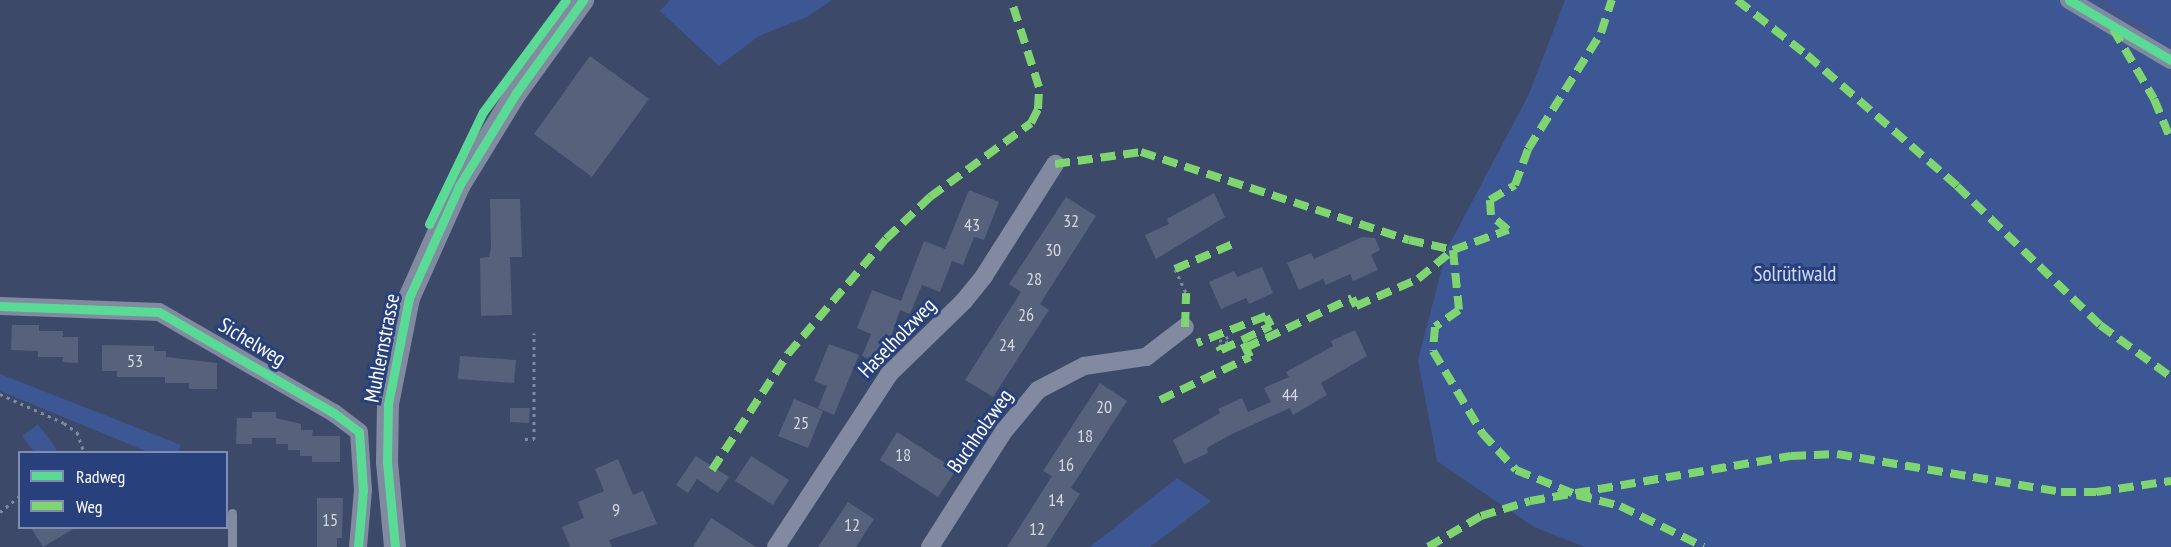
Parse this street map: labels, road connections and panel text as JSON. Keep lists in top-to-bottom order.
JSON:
{
  "streets": {
    "street": [
      "Haselholzweg",
      "Sichelweg",
      "Muhlernstrasse",
      "Buchholzweg"
    ]
  },
  "parks": ["Solrütiwald"],
  "house_numbers": [
    "32",
    "43",
    "30",
    "28",
    "26",
    "24",
    "53",
    "44",
    "20",
    "25",
    "18",
    "18",
    "16",
    "14",
    "9",
    "15",
    "12",
    "12"
  ],
  "legend": ["Radweg", "Weg"]
}
